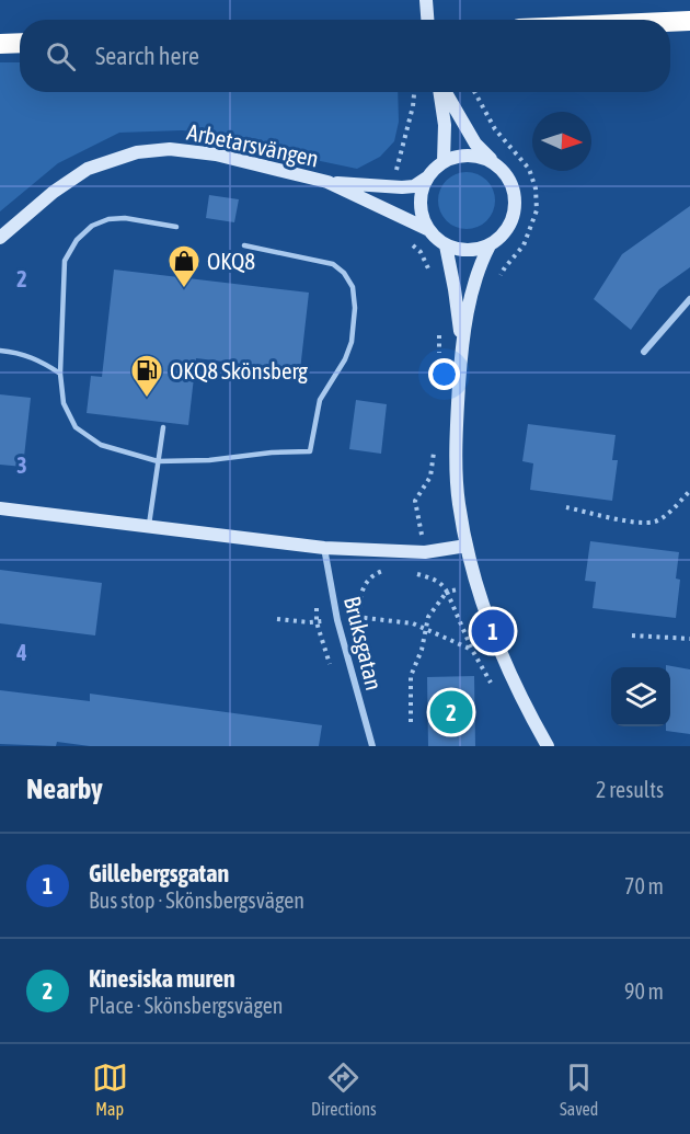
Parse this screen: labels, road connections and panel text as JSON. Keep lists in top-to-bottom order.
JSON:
{
  "streets": {
    "main road": ["Arbetarsvängen"],
    "street": ["Bruksgatan"]
  },
  "places": {
    "shop": ["OKQ8"],
    "fuel station": ["OKQ8 Skönsberg"]
  },
  "north": "right",
  "page": {
    "search": "Search here",
    "pins": ["1", "2"],
    "heading": ["Nearby", "2 results"],
    "list": [
      {
        "mark": "1",
        "name": "Gillebergsgatan",
        "note": "Bus stop · Skönsbergsvägen",
        "value": "70 m"
      },
      {
        "mark": "2",
        "name": "Kinesiska muren",
        "note": "Place · Skönsbergsvägen",
        "value": "90 m"
      }
    ],
    "nav": ["Map", "Directions", "Saved"]
  },
  "grid": {
    "rows": ["2", "3", "4"]
  }
}
